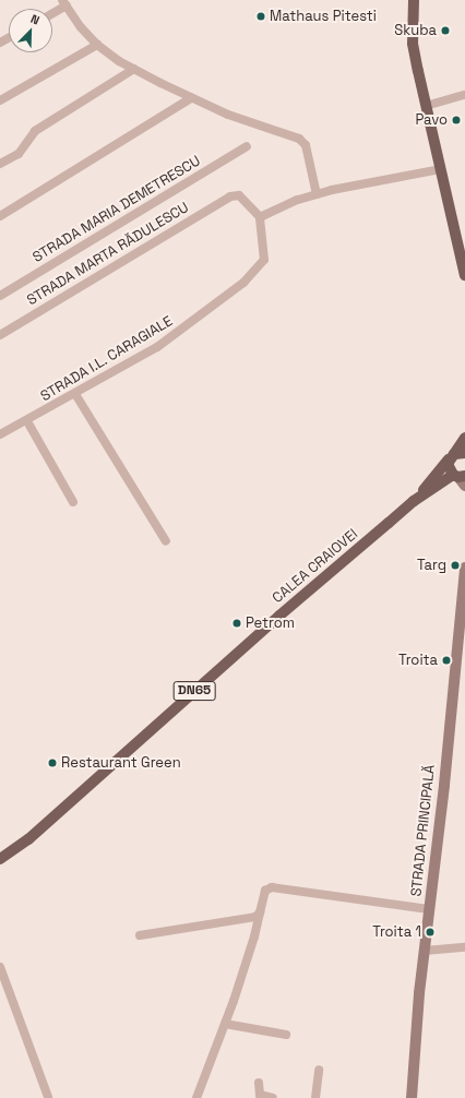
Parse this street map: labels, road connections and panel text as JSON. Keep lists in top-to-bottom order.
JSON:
{
  "streets": {
    "main road": ["CALEA CRAIOVEI", "DN65", "STRADA PRINCIPALĂ"],
    "street": ["STRADA MARIA DEMETRESCU", "STRADA MARTA RĂDULESCU", "STRADA I.L. CARAGIALE"]
  },
  "crossings": [
    ["STRADA MARTA RĂDULESCU", "STRADA I.L. CARAGIALE"],
    ["CALEA CRAIOVEI", "DN65"]
  ],
  "places": [
    "Mathaus Pitesti",
    "Skuba",
    "Pavo",
    "Targ",
    "Petrom",
    "Troita",
    "Restaurant Green",
    "Troita 1"
  ],
  "north": "top right"
}
